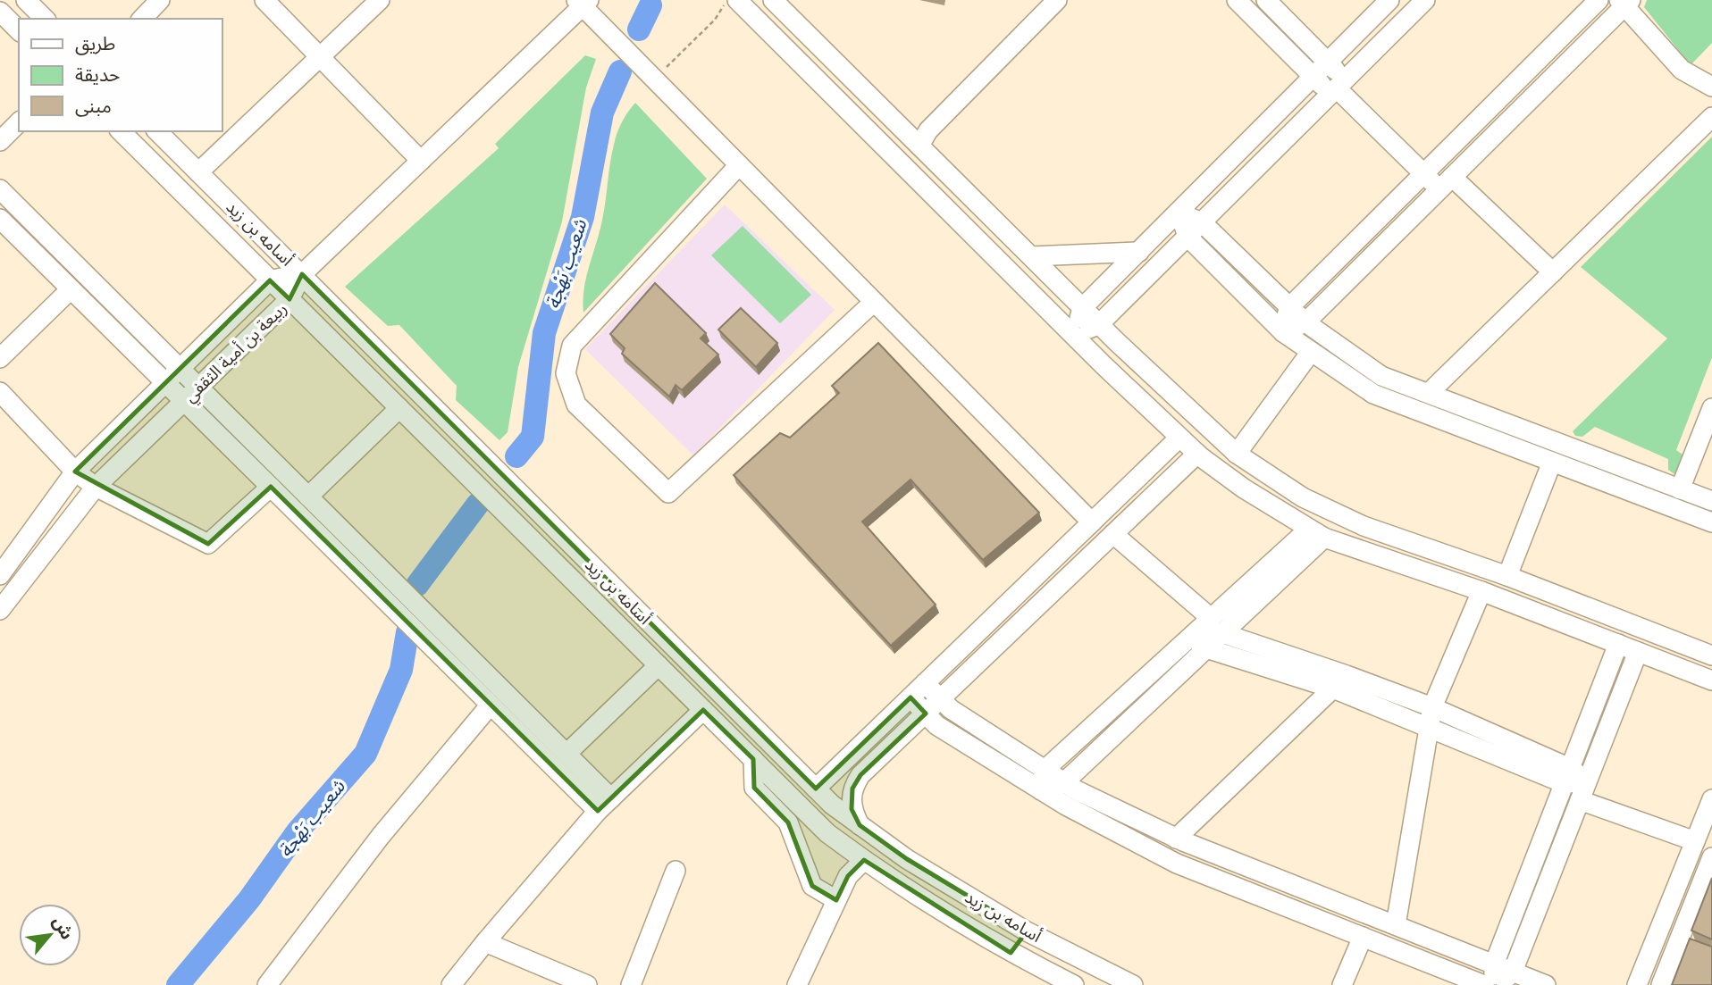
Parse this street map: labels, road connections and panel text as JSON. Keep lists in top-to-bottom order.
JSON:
{
  "streets": {
    "street": ["أسامه بن زيد", "ربيعة بن أمية الثقفي"]
  },
  "crossings": [
    ["أسامه بن زيد", "ربيعة بن أمية الثقفي"]
  ],
  "water": ["شعيب بَهْجة"],
  "legend": ["طريق", "حديقة", "مبنى"],
  "north": "top right"
}
